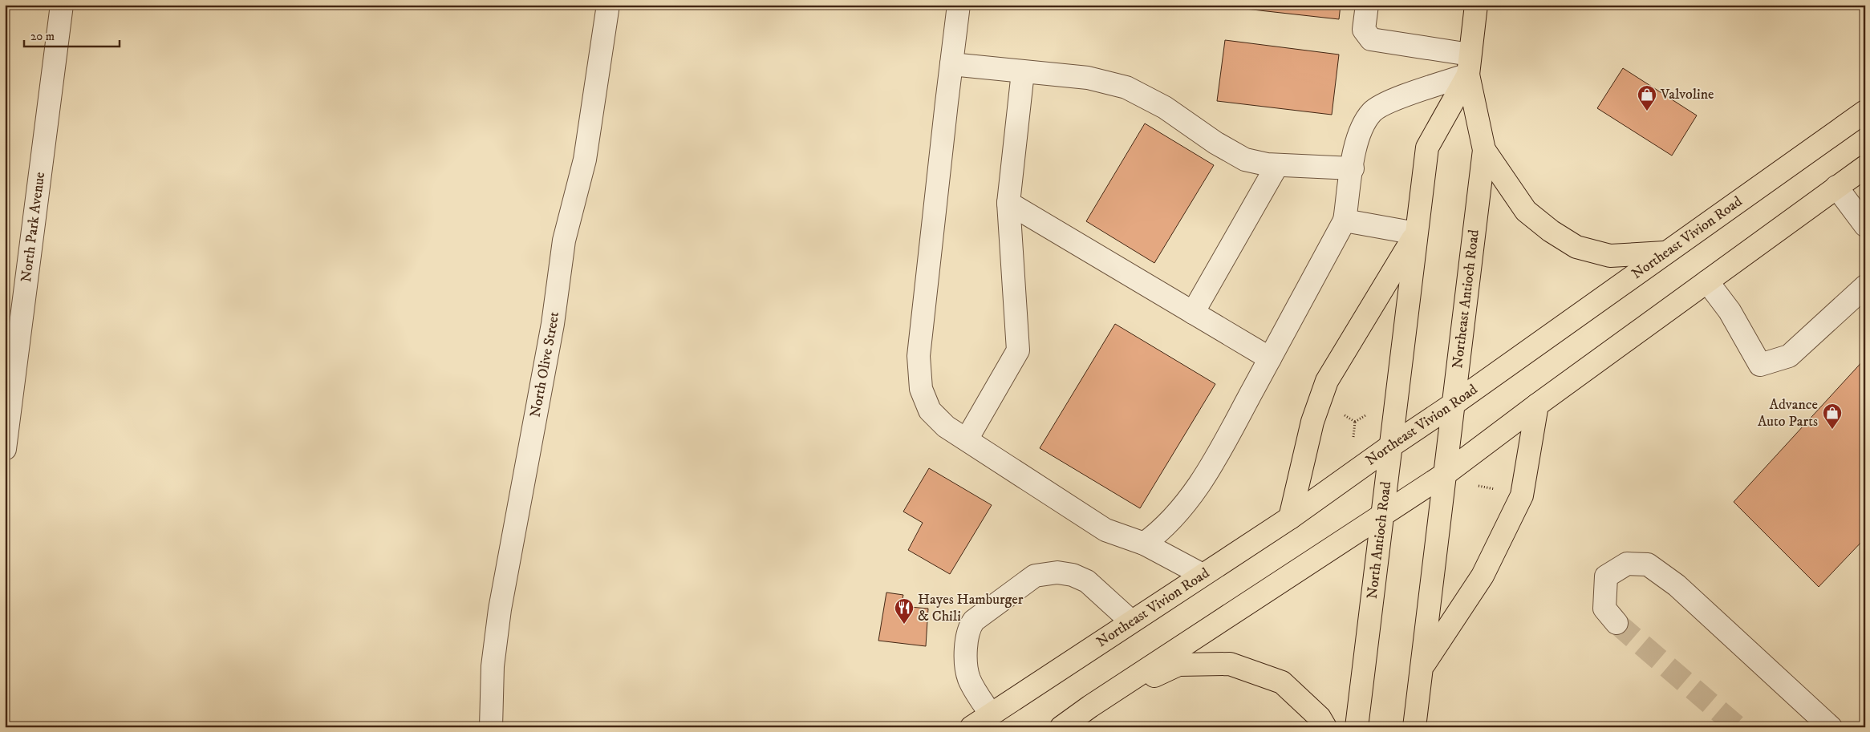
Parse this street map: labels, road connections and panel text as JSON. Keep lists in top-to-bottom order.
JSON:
{
  "streets": {
    "main road": ["Northeast Vivion Road", "Northeast Antioch Road", "North Antioch Road"],
    "street": ["North Park Avenue", "North Olive Street"]
  },
  "crossings": [
    ["Northeast Vivion Road", "Northeast Antioch Road"],
    ["Northeast Vivion Road", "North Antioch Road"]
  ],
  "places": {
    "shop": ["Valvoline", "Advance Auto Parts"],
    "restaurant": ["Hayes Hamburger & Chili"]
  },
  "scale_bar": "20 m"
}
